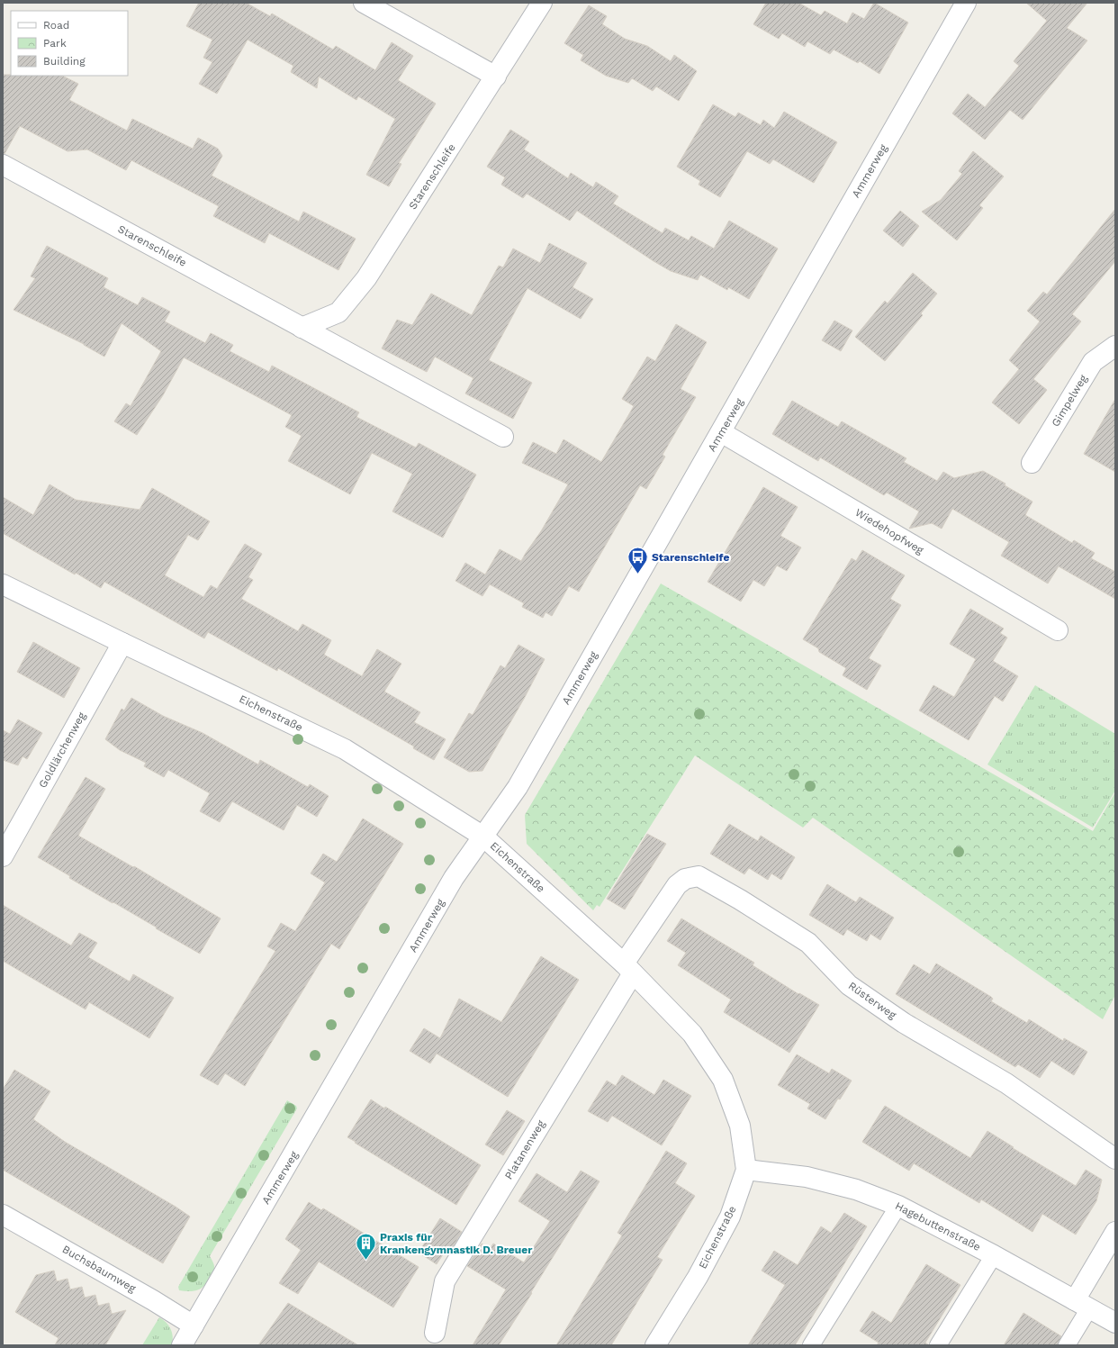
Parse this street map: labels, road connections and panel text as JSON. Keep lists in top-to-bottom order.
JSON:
{
  "streets": {
    "street": [
      "Ammerweg",
      "Starenschleife",
      "Gimpelweg",
      "Wiedehopfweg",
      "Eichenstraße",
      "Goldlärchenweg",
      "Rüsterweg",
      "Platanenweg",
      "Hagebuttenstraße",
      "Buchsbaumweg"
    ]
  },
  "crossings": [
    ["Ammerweg", "Wiedehopfweg"],
    ["Ammerweg", "Eichenstraße"],
    ["Ammerweg", "Buchsbaumweg"],
    ["Eichenstraße", "Goldlärchenweg"],
    ["Eichenstraße", "Rüsterweg"],
    ["Eichenstraße", "Platanenweg"],
    ["Eichenstraße", "Hagebuttenstraße"],
    ["Rüsterweg", "Platanenweg"]
  ],
  "places": {
    "bus stop": ["Starenschleife"],
    "building": ["Praxis für Krankengymnastik D. Breuer"]
  },
  "legend": ["Road", "Park", "Building"]
}
